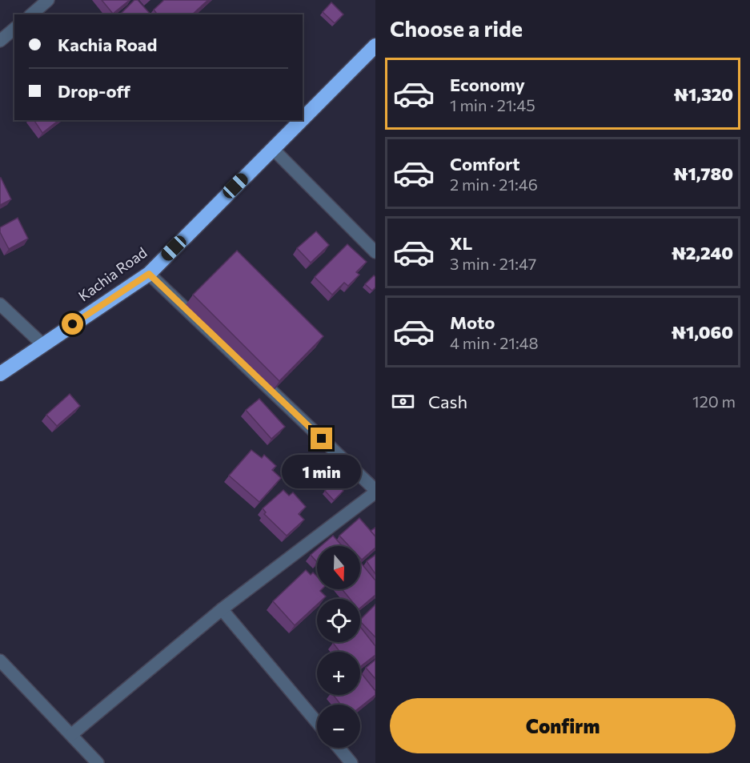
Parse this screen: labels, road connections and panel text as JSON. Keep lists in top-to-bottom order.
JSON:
{
  "streets": {
    "highway": ["Kachia Road"]
  },
  "north": "bottom",
  "page": {
    "heading": "Choose a ride",
    "banner": ["Kachia Road", "Drop-off"],
    "list": [
      {
        "name": "Economy",
        "note": "1 min · 21:45",
        "value": "₦1,320"
      },
      {
        "name": "Comfort",
        "note": "2 min · 21:46",
        "value": "₦1,780"
      },
      {
        "name": "XL",
        "note": "3 min · 21:47",
        "value": "₦2,240"
      },
      {
        "name": "Moto",
        "note": "4 min · 21:48",
        "value": "₦1,060"
      }
    ],
    "pay": ["Cash", "120 m"],
    "bubble": "1 min",
    "map_buttons": ["+", "−"],
    "buttons": "Confirm"
  }
}
